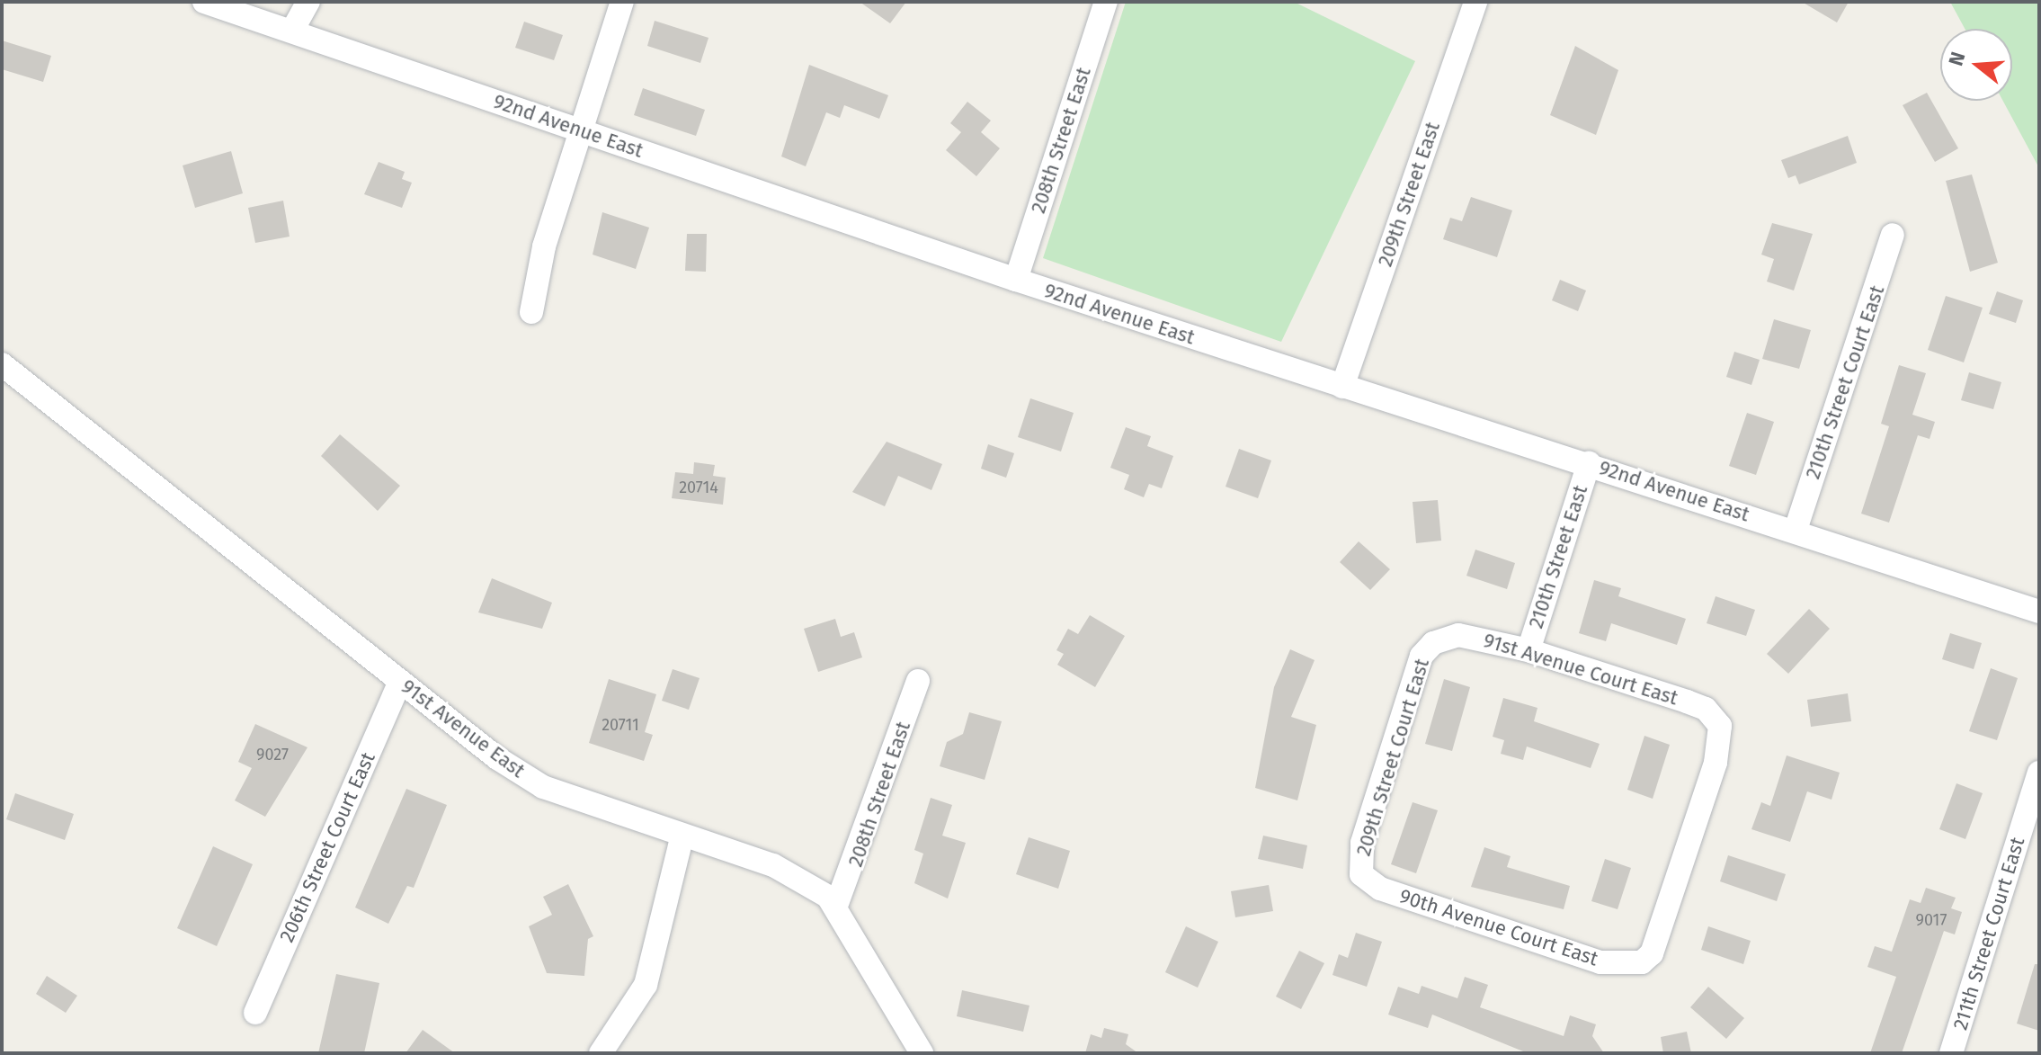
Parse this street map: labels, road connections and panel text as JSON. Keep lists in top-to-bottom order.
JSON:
{
  "streets": {
    "street": [
      "92nd Avenue East",
      "208th Street East",
      "209th Street East",
      "210th Street Court East",
      "210th Street East",
      "91st Avenue Court East",
      "91st Avenue East",
      "209th Street Court East",
      "206th Street Court East",
      "90th Avenue Court East",
      "211th Street Court East"
    ]
  },
  "crossings": [
    ["92nd Avenue East", "208th Street East"],
    ["92nd Avenue East", "209th Street East"],
    ["92nd Avenue East", "210th Street Court East"],
    ["92nd Avenue East", "210th Street East"],
    ["208th Street East", "91st Avenue East"],
    ["210th Street East", "91st Avenue Court East"],
    ["91st Avenue Court East", "209th Street Court East"],
    ["91st Avenue Court East", "90th Avenue Court East"],
    ["91st Avenue East", "206th Street Court East"],
    ["209th Street Court East", "90th Avenue Court East"]
  ],
  "house_numbers": [
    "20714",
    "20711",
    "9027",
    "9017"
  ],
  "north": "left"
}
